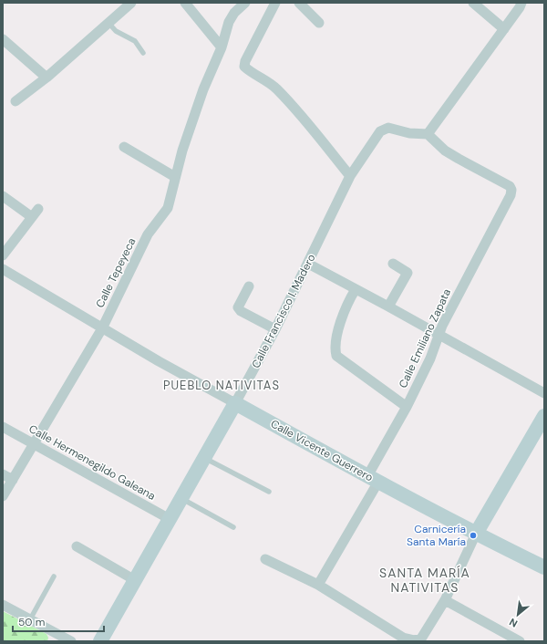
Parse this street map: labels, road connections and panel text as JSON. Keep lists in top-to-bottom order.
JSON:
{
  "streets": {
    "street": [
      "Calle Tepeyeca",
      "Calle Francisco I. Madero",
      "Calle Emiliano Zapata",
      "Calle Vicente Guerrero",
      "Calle Hermenegildo Galeana"
    ]
  },
  "crossings": [
    ["Calle Tepeyeca", "Calle Vicente Guerrero"],
    ["Calle Tepeyeca", "Calle Hermenegildo Galeana"],
    ["Calle Francisco I. Madero", "Calle Emiliano Zapata"],
    ["Calle Francisco I. Madero", "Calle Vicente Guerrero"],
    ["Calle Francisco I. Madero", "Calle Hermenegildo Galeana"],
    ["Calle Emiliano Zapata", "Calle Vicente Guerrero"]
  ],
  "districts": ["PUEBLO NATIVITAS", "SANTA MARÍA NATIVITAS"],
  "places": ["Carnicería Santa María"],
  "scale_bar": "50 m",
  "north": "bottom left"
}
